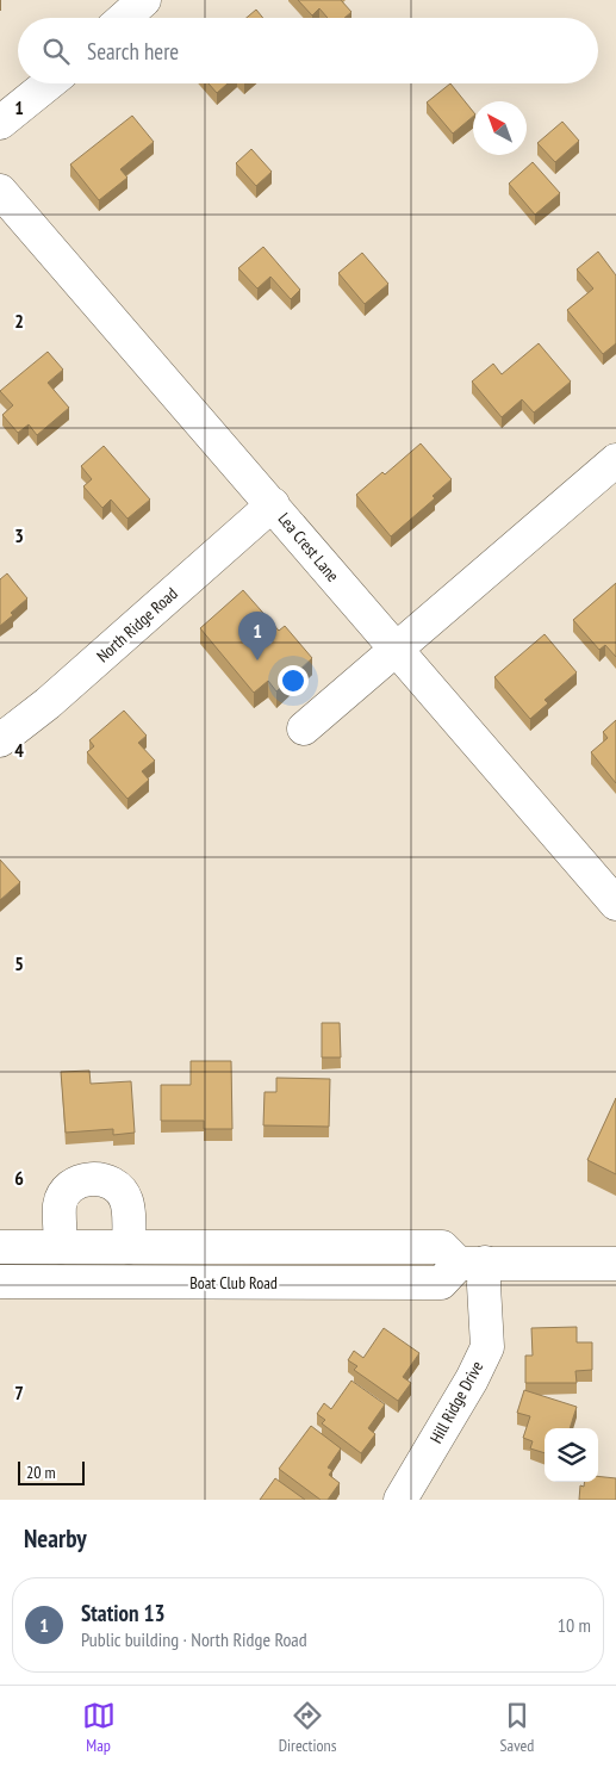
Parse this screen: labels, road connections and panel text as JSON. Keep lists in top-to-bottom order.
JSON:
{
  "streets": {
    "street": [
      "Lea Crest Lane",
      "North Ridge Road",
      "Boat Club Road",
      "Hill Ridge Drive"
    ]
  },
  "crossings": [
    ["Lea Crest Lane", "North Ridge Road"],
    ["Boat Club Road", "Hill Ridge Drive"]
  ],
  "scale_bar": "20 m",
  "north": "top left",
  "page": {
    "search": "Search here",
    "pins": "1",
    "scale": "20 m",
    "heading": "Nearby",
    "list": [
      {
        "mark": "1",
        "name": "Station 13",
        "note": "Public building · North Ridge Road",
        "value": "10 m"
      }
    ],
    "nav": ["Map", "Directions", "Saved"]
  },
  "grid": {
    "rows": [
      "1",
      "2",
      "3",
      "4",
      "5",
      "6",
      "7"
    ]
  }
}
